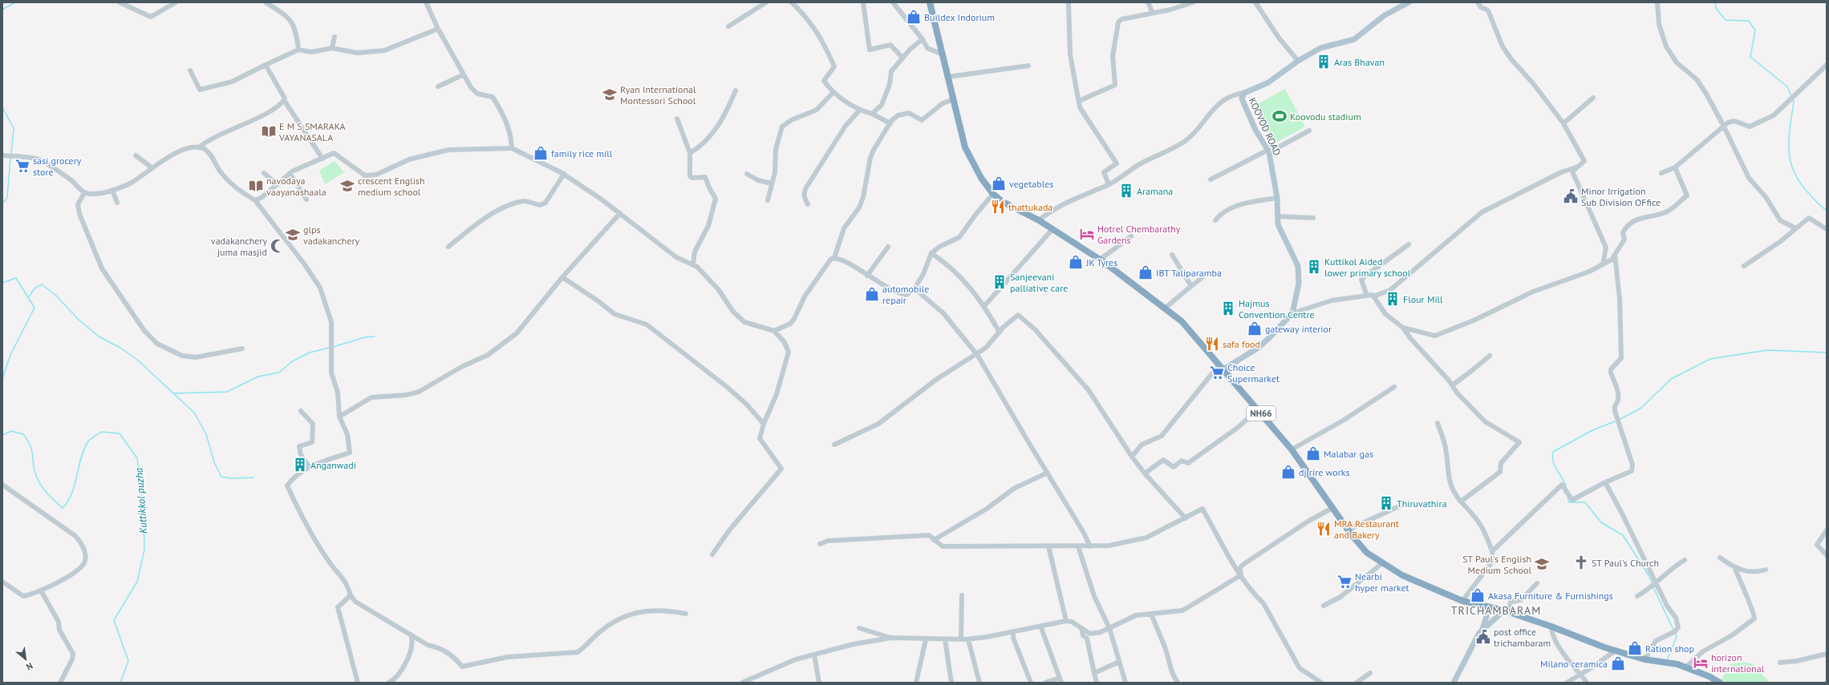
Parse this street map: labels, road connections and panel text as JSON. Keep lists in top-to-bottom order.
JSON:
{
  "streets": {
    "highway": ["NH66"],
    "main road": ["KOOVOD ROAD"]
  },
  "districts": ["TRICHAMBARAM"],
  "water": ["Kuttikkol puzha"],
  "places": {
    "shop": [
      "Buildex Indorium",
      "family rice mill",
      "vegetables",
      "JK Tyres",
      "IBT Taliparamba",
      "automobile repair",
      "gateway interior",
      "Malabar gas",
      "dj rire works",
      "Akasa Furniture & Furnishings",
      "Ration shop",
      "Milano ceramica"
    ],
    "building": [
      "Aras Bhavan",
      "Aramana",
      "Kuttikol Aided lower primary school",
      "Sanjeevani palliative care",
      "Flour Mill",
      "Hajmus Convention Centre",
      "Anganwadi",
      "Thiruvathira"
    ],
    "school or university": [
      "Ryan International Montessori School",
      "crescent English medium school",
      "glps vadakanchery",
      "ST Paul's English Medium School"
    ],
    "sports": ["Koovodu stadium"],
    "library": ["E M S SMARAKA VAYANASALA", "navodaya vaayanashaala"],
    "supermarket": ["sasi grocery store", "Choice Supermarket", "Nearbi hyper market"],
    "public building": ["Minor Irrigation Sub Division OFfice", "post office trichambaram"],
    "restaurant": ["thattukada", "safa food", "MRA Restaurant and Bakery"],
    "hotel": ["Hotrel Chembarathy Gardens", "horizon international"],
    "mosque": ["vadakanchery juma masjid"],
    "church": ["ST Paul's Church"]
  },
  "north": "bottom right"
}
